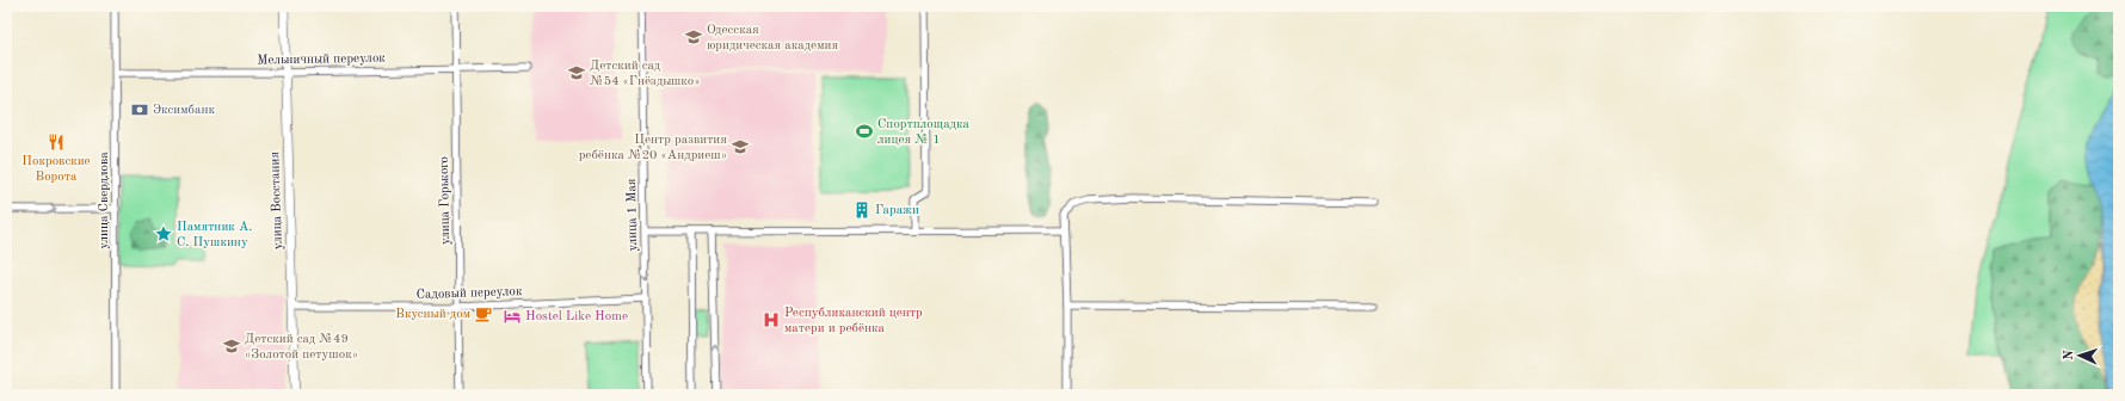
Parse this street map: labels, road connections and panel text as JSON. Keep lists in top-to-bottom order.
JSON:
{
  "streets": {
    "street": [
      "Мельничный переулок",
      "улица Свердлова",
      "улица Восстания",
      "улица Горького",
      "улица 1 Мая",
      "Садовый переулок"
    ]
  },
  "crossings": [
    ["Мельничный переулок", "улица Свердлова"],
    ["Мельничный переулок", "улица Восстания"],
    ["Мельничный переулок", "улица Горького"],
    ["улица Восстания", "Садовый переулок"],
    ["улица Горького", "Садовый переулок"],
    ["улица 1 Мая", "Садовый переулок"]
  ],
  "places": {
    "school or university": [
      "Одесская юридическая академия",
      "Детский сад №54 «Гнёздышко»",
      "Центр развития ребёнка №20 «Андриеш»",
      "Детский сад №49 «Золотой петушок»"
    ],
    "bank": ["Эксимбанк"],
    "sports": ["Спортплощадка лицея № 1"],
    "restaurant": ["Покровские Ворота"],
    "building": ["Гаражи"],
    "place": ["Памятник А. С. Пушкину"],
    "cafe": ["Вкусный дом"],
    "hotel": ["Hostel Like Home"],
    "hospital": ["Республиканский центр матери и ребёнка"]
  },
  "north": "left"
}
